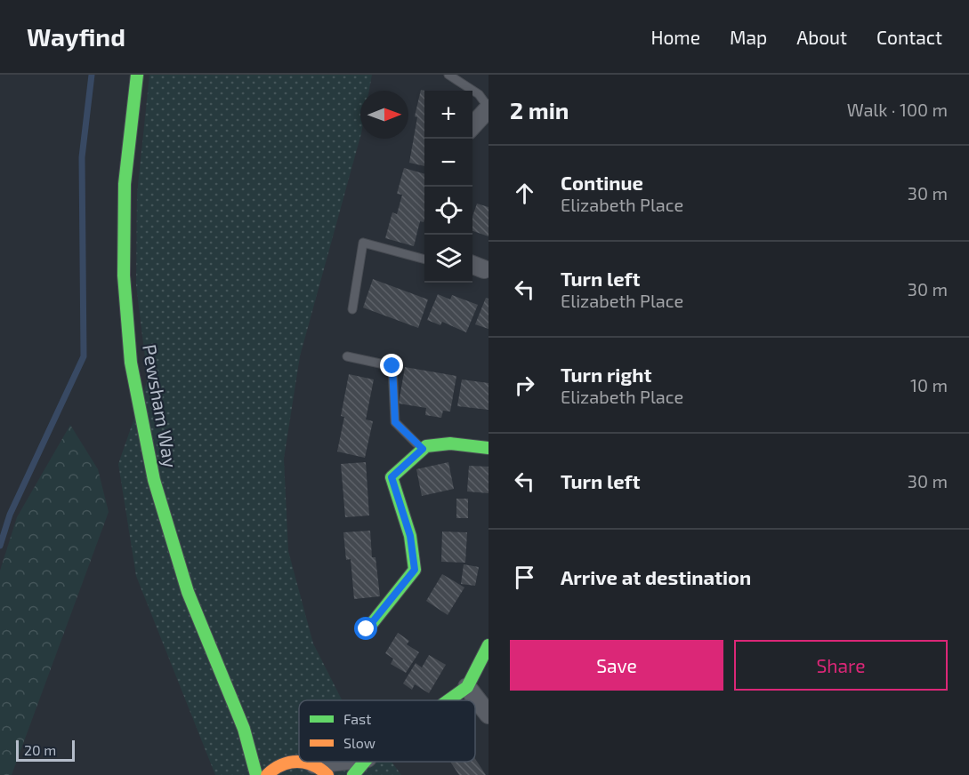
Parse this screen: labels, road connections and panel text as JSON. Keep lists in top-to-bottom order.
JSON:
{
  "streets": {
    "main road": ["Pewsham Way"]
  },
  "legend": ["Fast", "Slow"],
  "scale_bar": "20 m",
  "north": "right",
  "page": {
    "header": "Wayfind",
    "nav": [
      "Home",
      "Map",
      "About",
      "Contact"
    ],
    "heading": ["2 min", "Walk · 100 m"],
    "map_buttons": ["+", "−"],
    "list": [
      ["Continue", "Elizabeth Place", "30 m"],
      ["Turn left", "Elizabeth Place", "30 m"],
      ["Turn right", "Elizabeth Place", "10 m"],
      ["Turn left", "30 m"],
      "Arrive at destination"
    ],
    "buttons": ["Save", "Share"],
    "scale": "20 m"
  }
}
